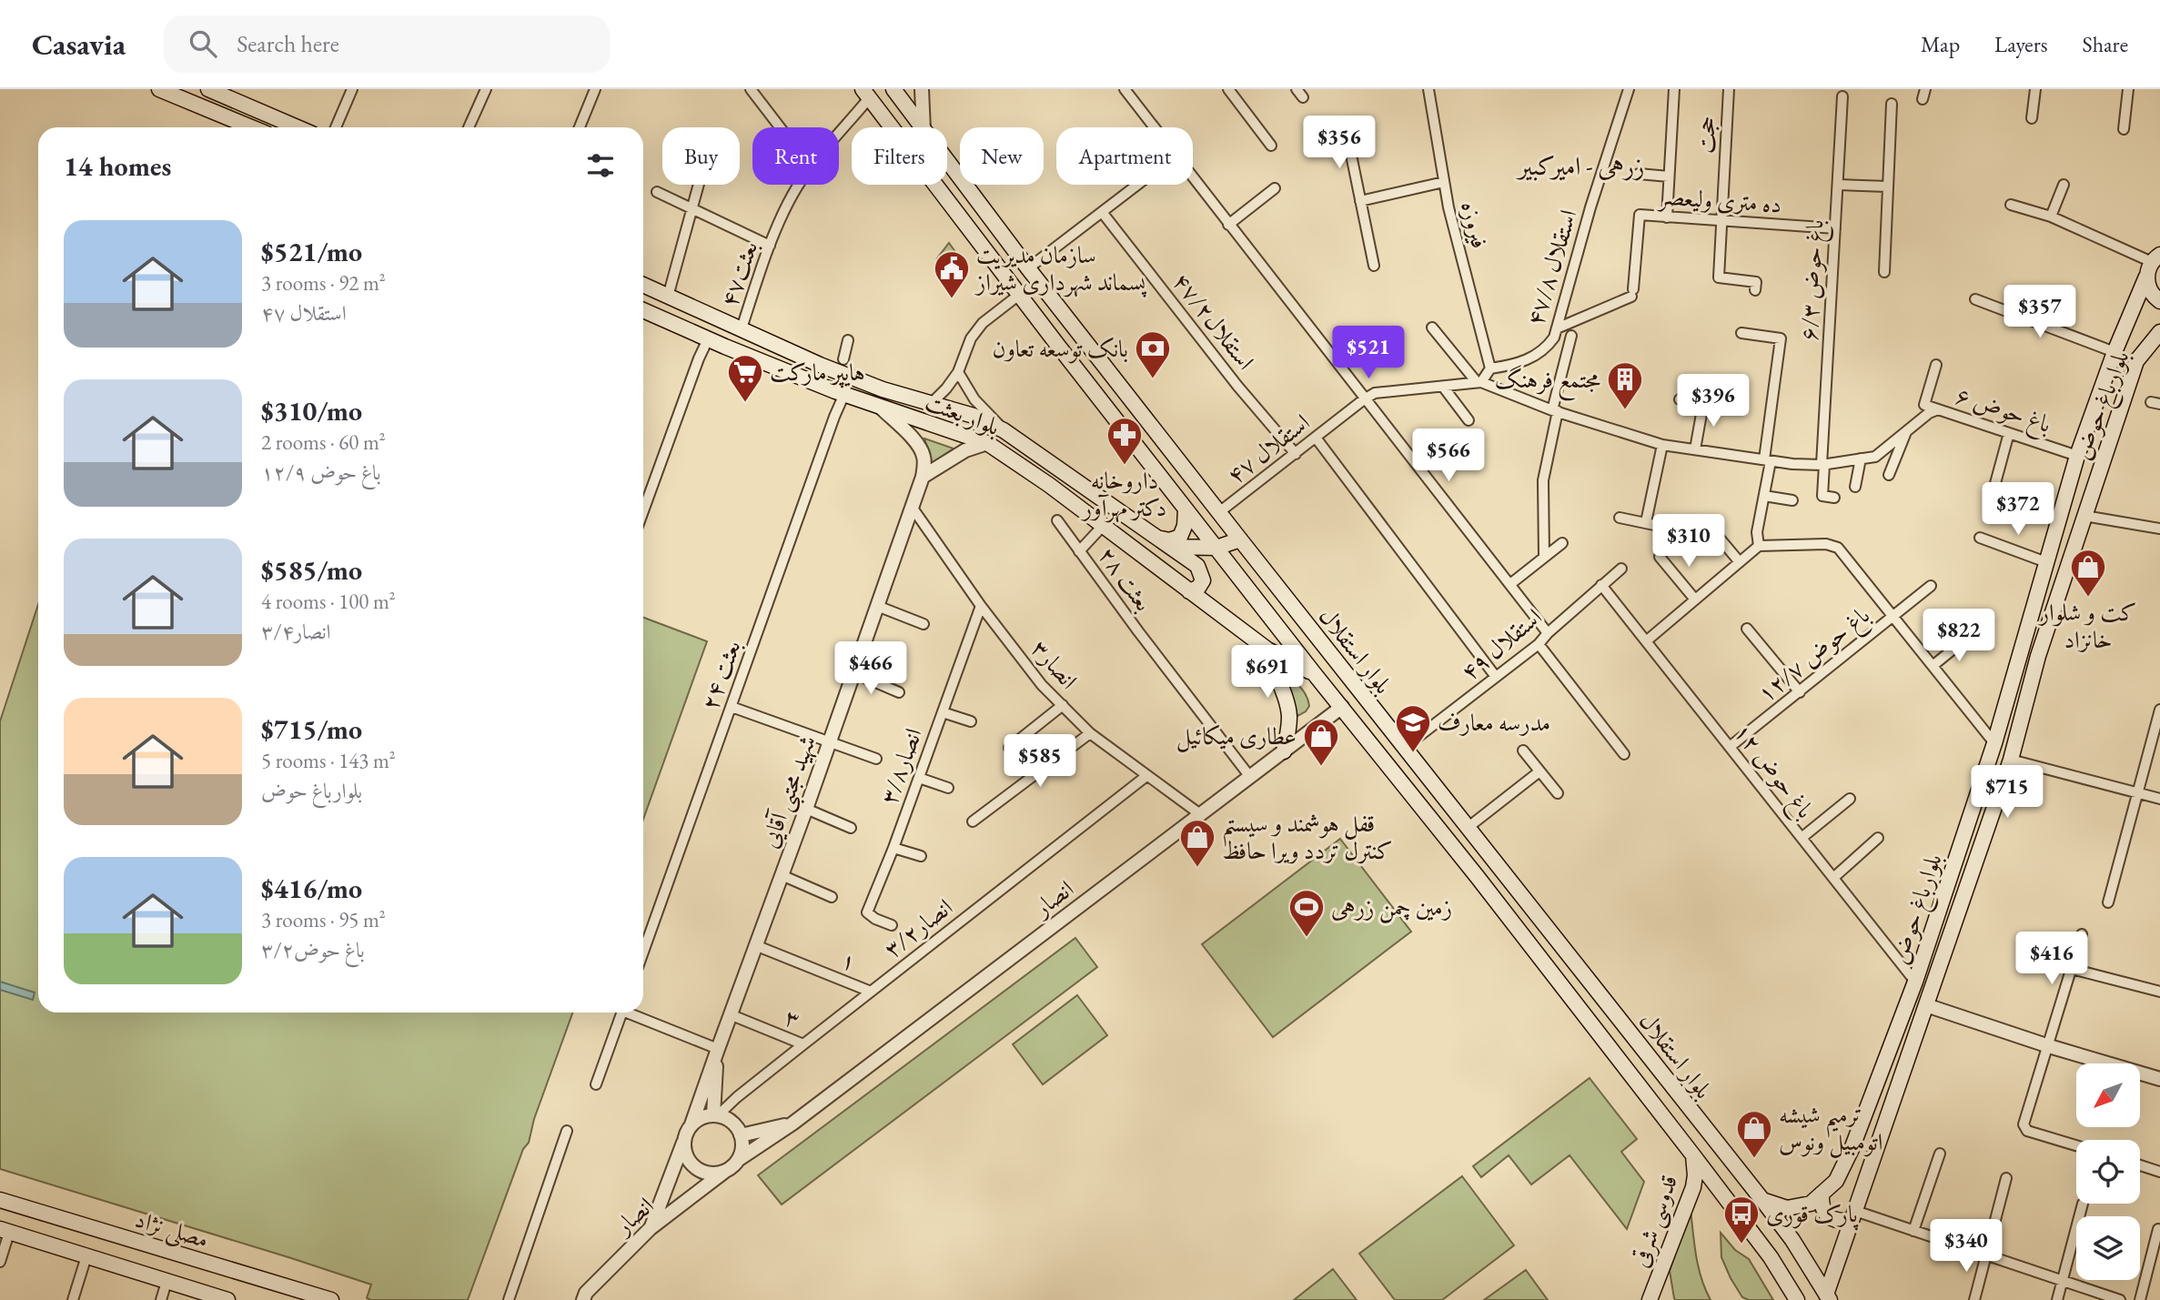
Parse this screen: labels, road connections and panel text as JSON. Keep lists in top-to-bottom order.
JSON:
{
  "streets": {
    "main road": [
      "بلوارباغ حوض",
      "بلوار بعثت",
      "بلوار استقلال",
      "قدوسی شرقی",
      "مصلی نژاد"
    ],
    "street": [
      "حجت",
      "ده متری ولیعصر",
      "فیروزه",
      "۴۷/۸ استقلال",
      "بعثت۴۷",
      "۶/۳ باغ حوض",
      "استقلال۴۷/۲",
      "۶ باغ حوض",
      "۴۷ استقلال",
      "بعثت ۲۸",
      "۴۹ استقلال",
      "۱۲/۷ باغ حوض",
      "انصار۳",
      "بعثت ۲۴",
      "انصار۳/۸",
      "۱۲ باغ حوض",
      "شهید مجتبی آقایی",
      "انصار",
      "انصار۳/۲",
      "۱",
      "۳"
    ]
  },
  "crossings": [
    ["حجت", "ده متری ولیعصر"],
    ["ده متری ولیعصر", "۴۷/۸ استقلال"],
    ["ده متری ولیعصر", "۶/۳ باغ حوض"],
    ["فیروزه", "۴۷/۸ استقلال"],
    ["بعثت۴۷", "بلوار بعثت"],
    ["بعثت۴۷", "بلوار استقلال"],
    ["۶/۳ باغ حوض", "۶ باغ حوض"],
    ["استقلال۴۷/۲", "۴۷ استقلال"],
    ["بلوارباغ حوض", "۶ باغ حوض"],
    ["بلوارباغ حوض", "بلوار استقلال"],
    ["بلوارباغ حوض", "۱۲ باغ حوض"],
    ["۶ باغ حوض", "۴۷ استقلال"],
    ["بلوار بعثت", "بعثت ۲۸"],
    ["بلوار بعثت", "بلوار استقلال"],
    ["بلوار بعثت", "بعثت ۲۴"],
    ["۴۷ استقلال", "بلوار استقلال"],
    ["بعثت ۲۸", "انصار"],
    ["۴۹ استقلال", "بلوار استقلال"],
    ["۴۹ استقلال", "۱۲ باغ حوض"],
    ["بلوار استقلال", "انصار"],
    ["بلوار استقلال", "قدوسی شرقی"],
    ["۱۲/۷ باغ حوض", "۱۲ باغ حوض"],
    ["انصار۳", "انصار۳/۸"],
    ["انصار۳", "شهید مجتبی آقایی"],
    ["انصار۳", "انصار"],
    ["انصار۳", "انصار۳/۲"],
    ["شهید مجتبی آقایی", "انصار"],
    ["شهید مجتبی آقایی", "انصار۳/۲"],
    ["شهید مجتبی آقایی", "۱"],
    ["شهید مجتبی آقایی", "۳"],
    ["انصار", "انصار۳/۲"],
    ["انصار۳/۲", "۱"],
    ["انصار۳/۲", "۳"]
  ],
  "districts": ["زرهی - امیرکبیر"],
  "places": {
    "public building": ["سازمان مدیریت پسماند شهرداری شیراز"],
    "bank": ["بانک توسعه تعاون"],
    "supermarket": ["هایپر مارکت"],
    "building": ["مجتمع فرهنگ"],
    "pharmacy": ["داروخانه دکتر مهرآور"],
    "shop": [
      "کت و شلوار خانزاد",
      "عطاری میکائیل",
      "قفل هوشمند و سیستم کنترل تردد ویرا حافظ",
      "ترمیم شیشه اتومبیل ونوس"
    ],
    "school or university": ["مدرسه معارف"],
    "sports": ["زمین چمن زرهی"],
    "bus stop": ["پارک قوری"]
  },
  "north": "bottom left",
  "page": {
    "header": "Casavia",
    "search": "Search here",
    "nav": ["Map", "Layers", "Share"],
    "price": [
      "$356",
      "$357",
      "$521",
      "$396",
      "$566",
      "$372",
      "$310",
      "$822",
      "$466",
      "$691",
      "$585",
      "$715",
      "$416",
      "$340"
    ],
    "chip": [
      "Buy",
      "Rent",
      "Filters",
      "New",
      "Apartment"
    ],
    "heading": "14 homes",
    "list": [
      {
        "name": "$521/mo",
        "note": "3 rooms · 92 m² · ۴۷ استقلال"
      },
      {
        "name": "$310/mo",
        "note": "2 rooms · 60 m² · ۱۲/۹ باغ حوض"
      },
      {
        "name": "$585/mo",
        "note": "4 rooms · 100 m² · انصار۳/۴"
      },
      {
        "name": "$715/mo",
        "note": "5 rooms · 143 m² · بلوارباغ حوض"
      },
      {
        "name": "$416/mo",
        "note": "3 rooms · 95 m² · باغ حوض۳/۲"
      }
    ]
  }
}
